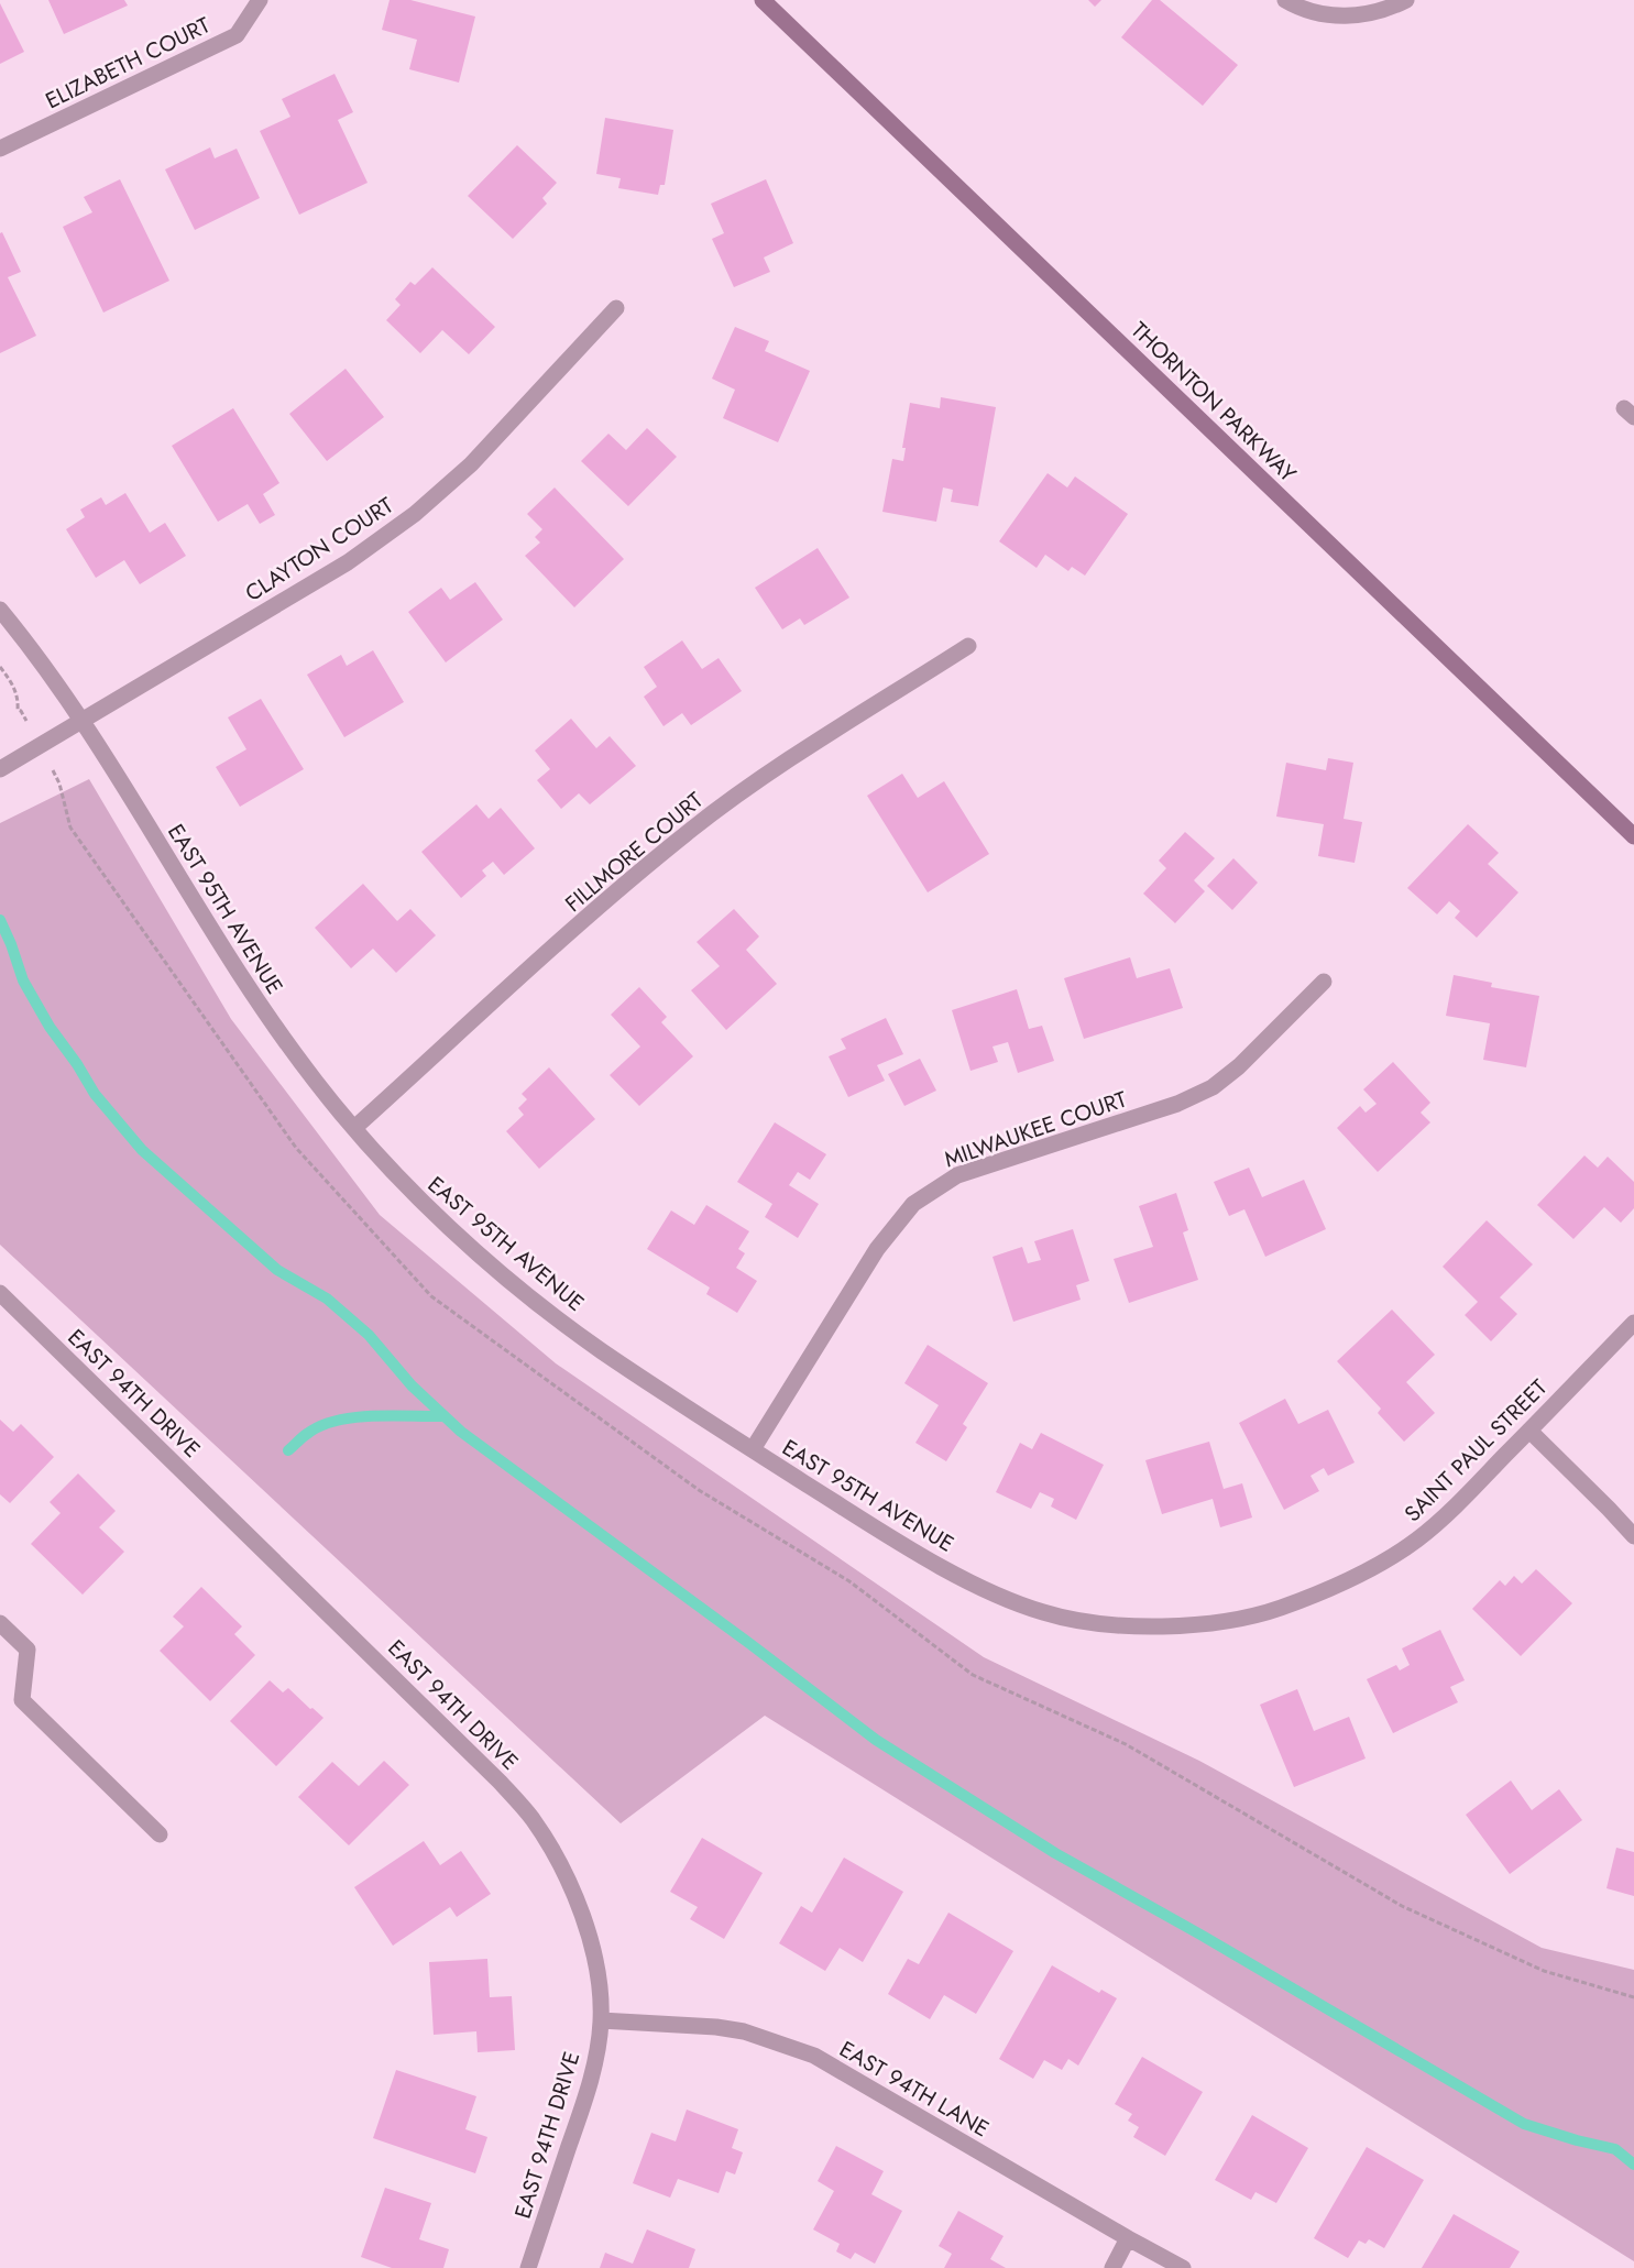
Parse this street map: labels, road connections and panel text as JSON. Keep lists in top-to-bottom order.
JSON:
{
  "streets": {
    "main road": ["THORNTON PARKWAY"],
    "street": [
      "ELIZABETH COURT",
      "CLAYTON COURT",
      "FILLMORE COURT",
      "EAST 95TH AVENUE",
      "MILWAUKEE COURT",
      "EAST 94TH DRIVE",
      "SAINT PAUL STREET",
      "EAST 94TH LANE"
    ]
  },
  "crossings": [
    ["CLAYTON COURT", "EAST 95TH AVENUE"],
    ["FILLMORE COURT", "EAST 95TH AVENUE"],
    ["EAST 95TH AVENUE", "MILWAUKEE COURT"],
    ["EAST 95TH AVENUE", "SAINT PAUL STREET"],
    ["EAST 94TH DRIVE", "EAST 94TH LANE"]
  ]
}
